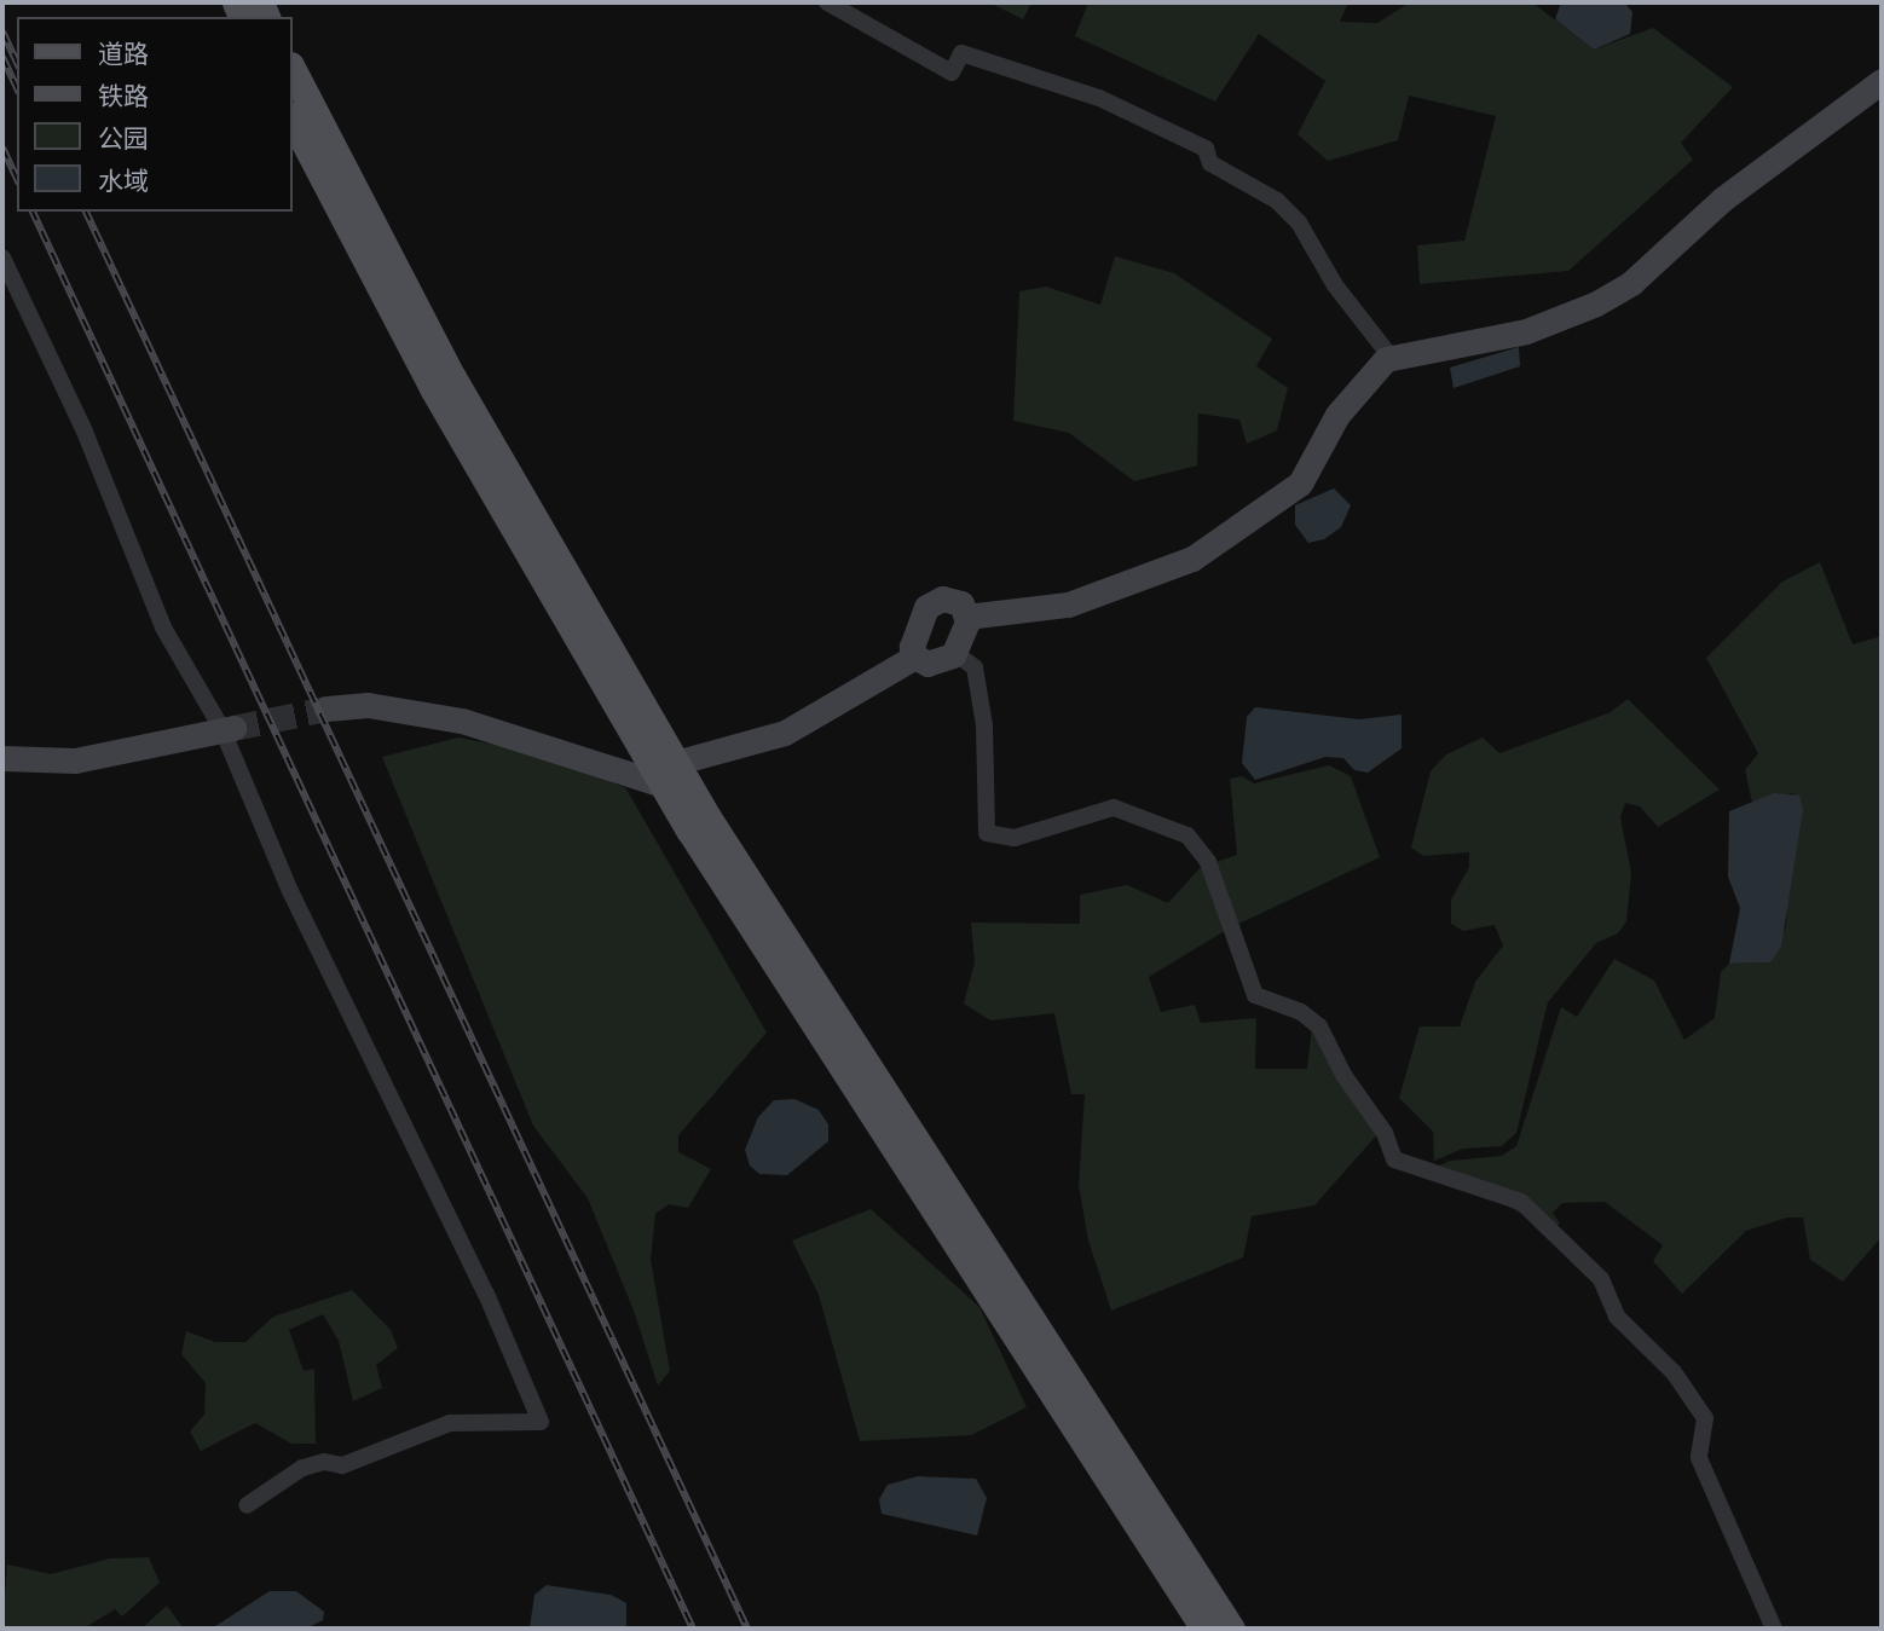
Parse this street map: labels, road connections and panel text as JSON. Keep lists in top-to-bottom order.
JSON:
{
  "legend": [
    "道路",
    "铁路",
    "公园",
    "水域"
  ]
}
